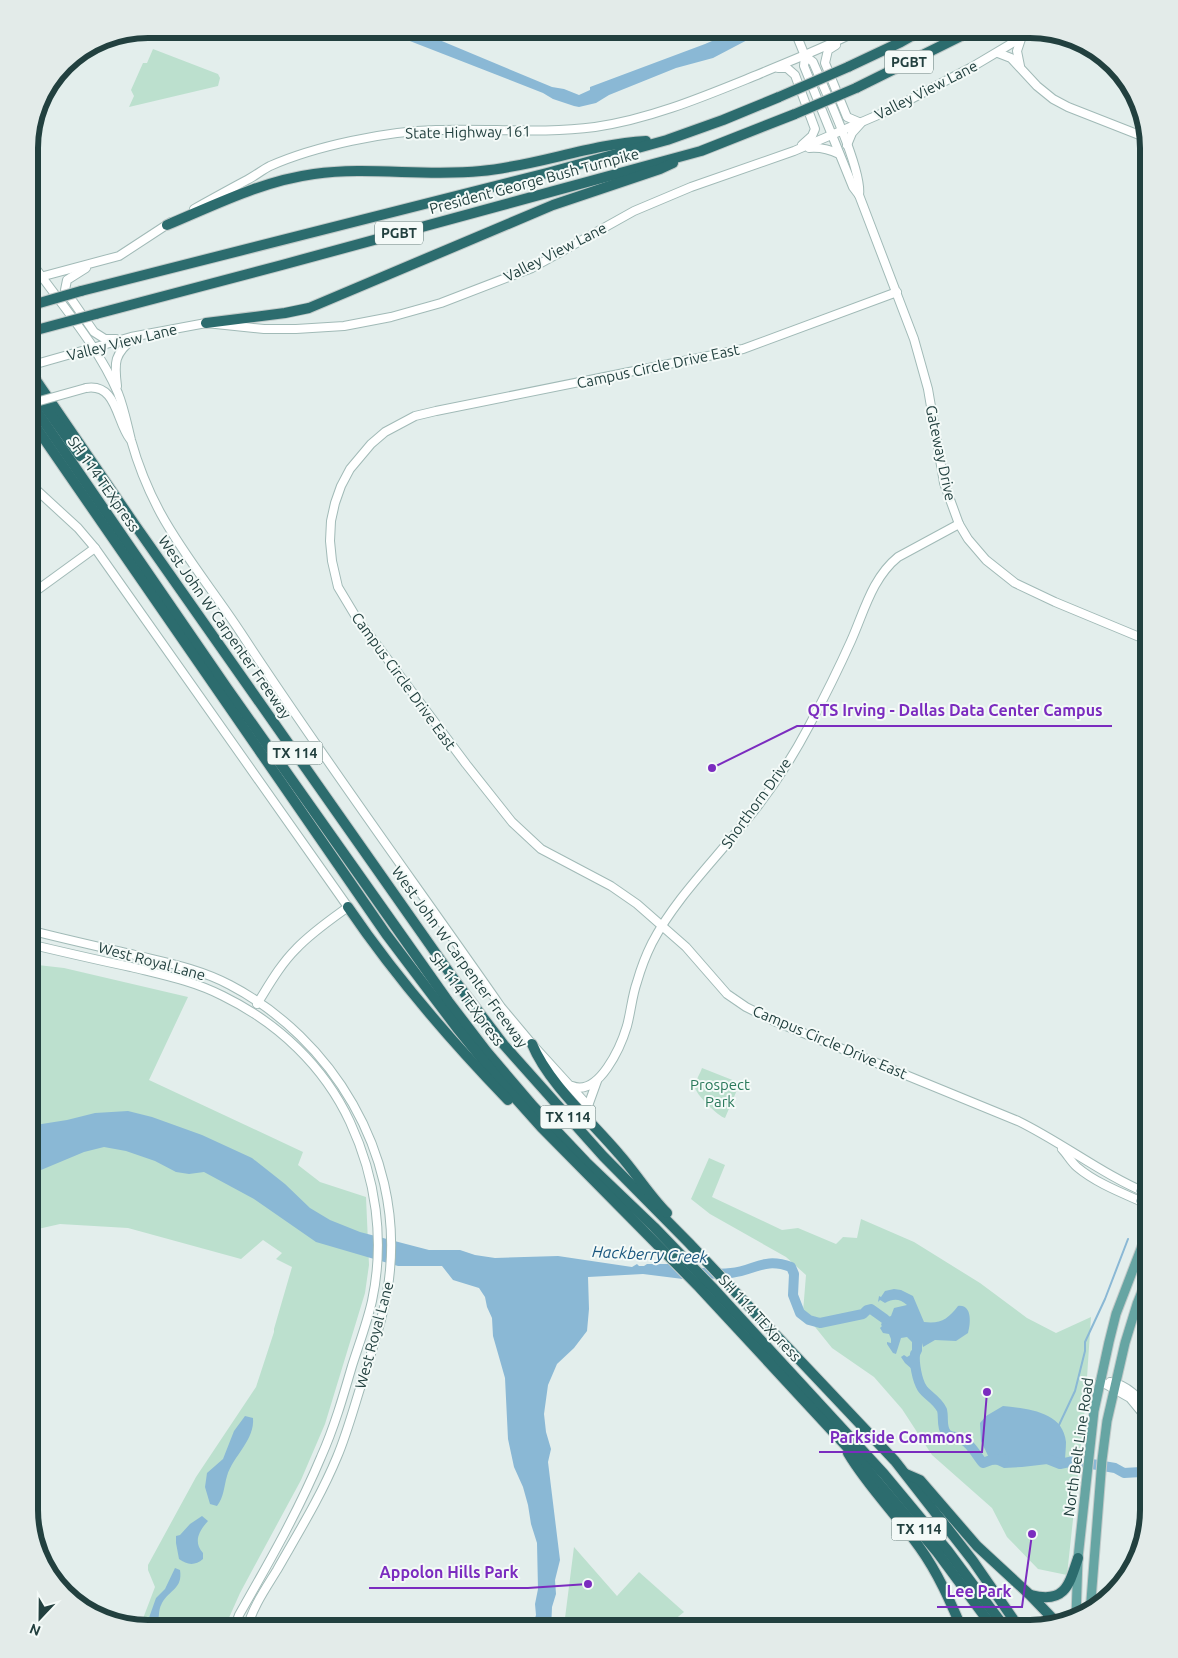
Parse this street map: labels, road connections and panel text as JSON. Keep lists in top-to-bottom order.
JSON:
{
  "streets": {
    "highway": [
      "PGBT",
      "President George Bush Turnpike",
      "SH 114 TEXpress",
      "West John W Carpenter Freeway",
      "TX 114"
    ],
    "main road": [
      "Valley View Lane",
      "State Highway 161",
      "Campus Circle Drive East",
      "Gateway Drive",
      "Shorthorn Drive",
      "West Royal Lane",
      "North Belt Line Road"
    ]
  },
  "crossings": [
    ["Valley View Lane", "Gateway Drive"],
    ["Valley View Lane", "West John W Carpenter Freeway"],
    ["State Highway 161", "Gateway Drive"],
    ["State Highway 161", "West John W Carpenter Freeway"],
    ["Campus Circle Drive East", "Gateway Drive"],
    ["Campus Circle Drive East", "Shorthorn Drive"],
    ["Gateway Drive", "Shorthorn Drive"],
    ["SH 114 TEXpress", "West John W Carpenter Freeway"],
    ["West John W Carpenter Freeway", "Shorthorn Drive"]
  ],
  "water": ["Hackberry Creek"],
  "parks": ["Prospect Park"],
  "places": [
    "QTS Irving - Dallas Data Center Campus",
    "Parkside Commons",
    "Lee Park",
    "Appolon Hills Park"
  ],
  "north": "bottom"
}
